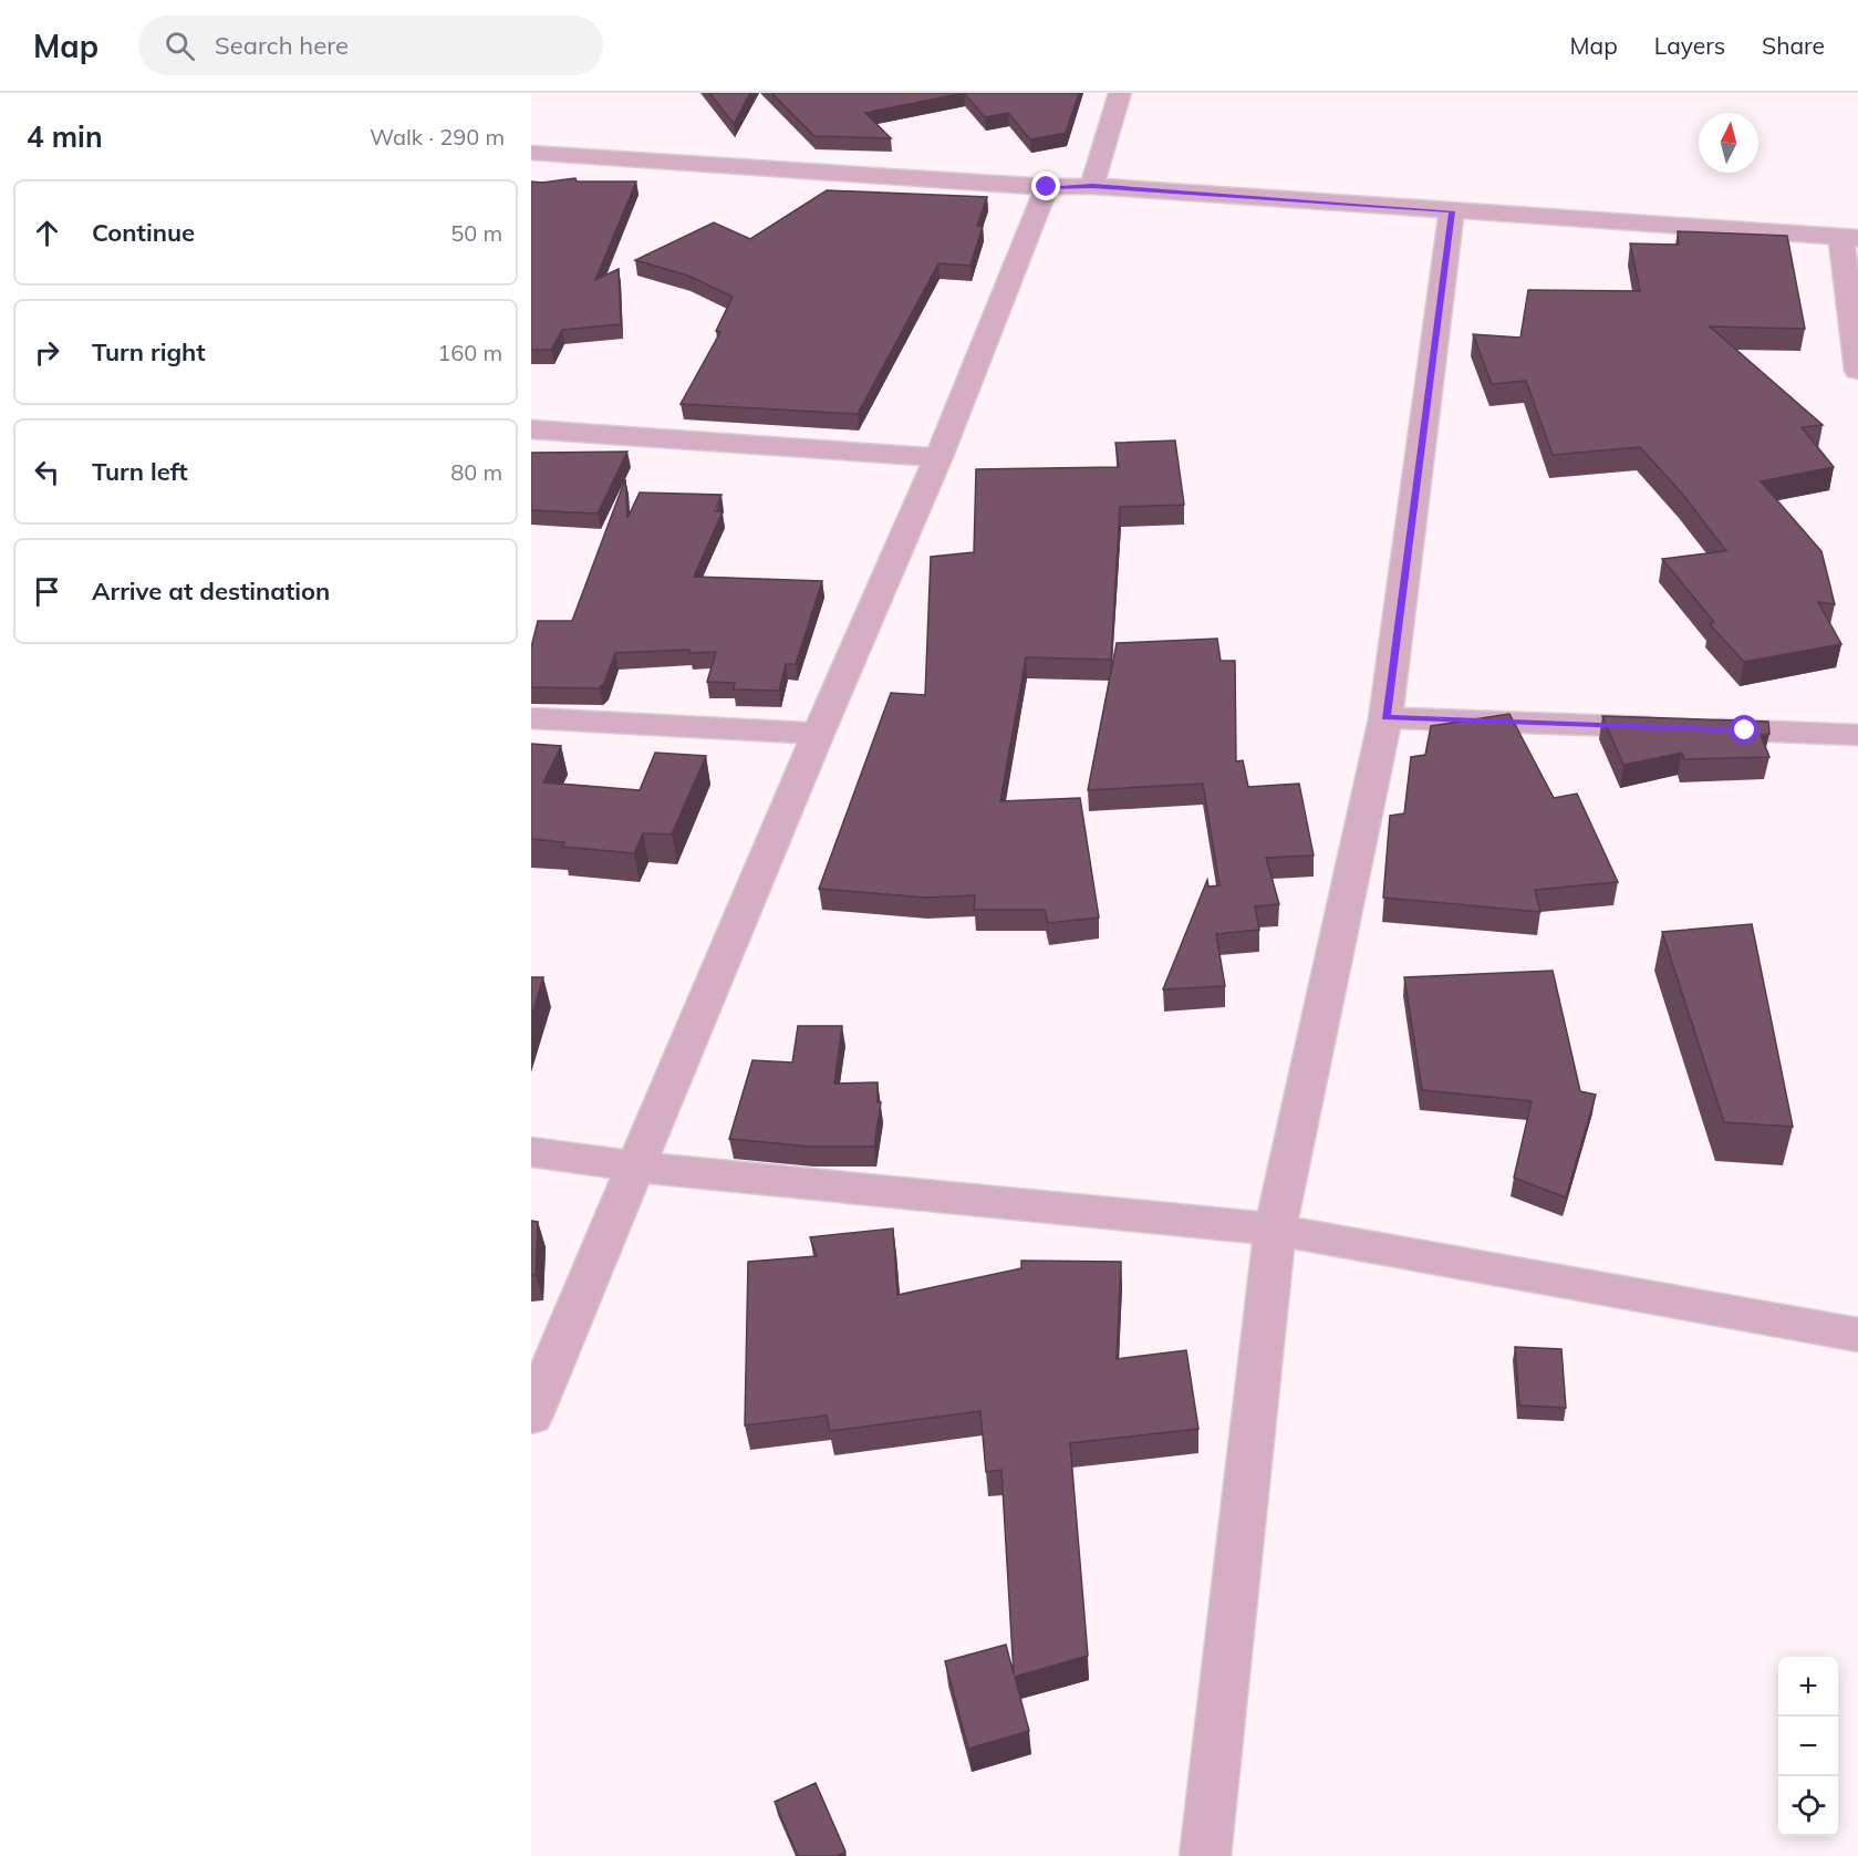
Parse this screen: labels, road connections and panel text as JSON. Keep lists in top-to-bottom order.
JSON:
{
  "north": "top",
  "page": {
    "header": "Map",
    "search": "Search here",
    "nav": ["Map", "Layers", "Share"],
    "heading": ["4 min", "Walk · 290 m"],
    "list": [
      ["Continue", "50 m"],
      ["Turn right", "160 m"],
      ["Turn left", "80 m"],
      "Arrive at destination"
    ],
    "map_buttons": ["+", "−"]
  }
}
